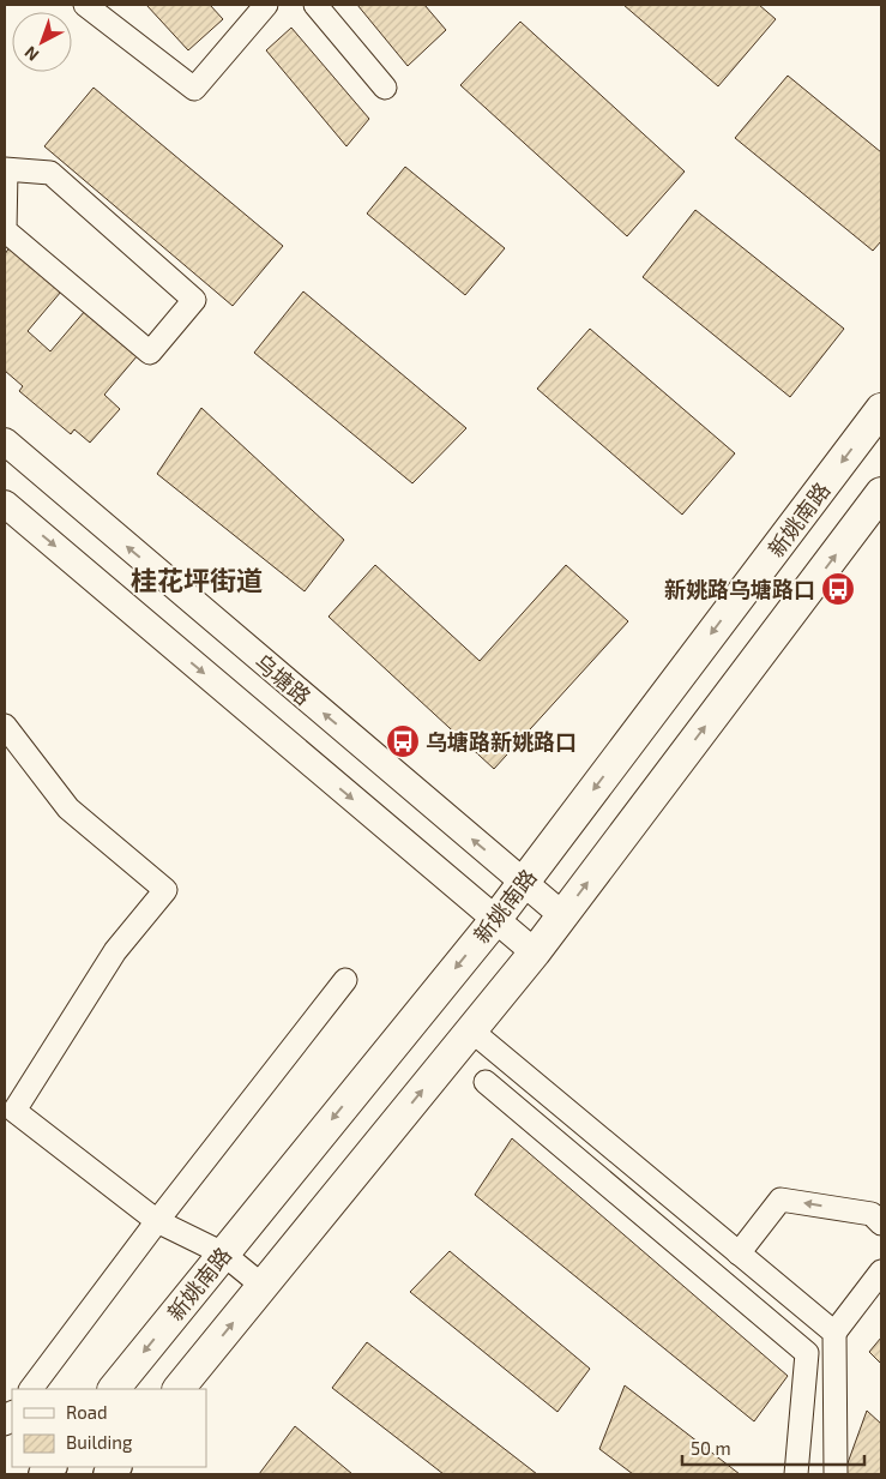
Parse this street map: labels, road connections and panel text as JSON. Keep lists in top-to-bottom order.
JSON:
{
  "streets": {
    "main road": ["新姚南路"],
    "street": ["乌塘路"]
  },
  "crossings": [
    ["新姚南路", "乌塘路"]
  ],
  "districts": ["桂花坪街道"],
  "places": {
    "bus stop": ["新姚路乌塘路口", "乌塘路新姚路口"]
  },
  "legend": ["Road", "Building"],
  "scale_bar": "50 m",
  "north": "bottom left"
}
